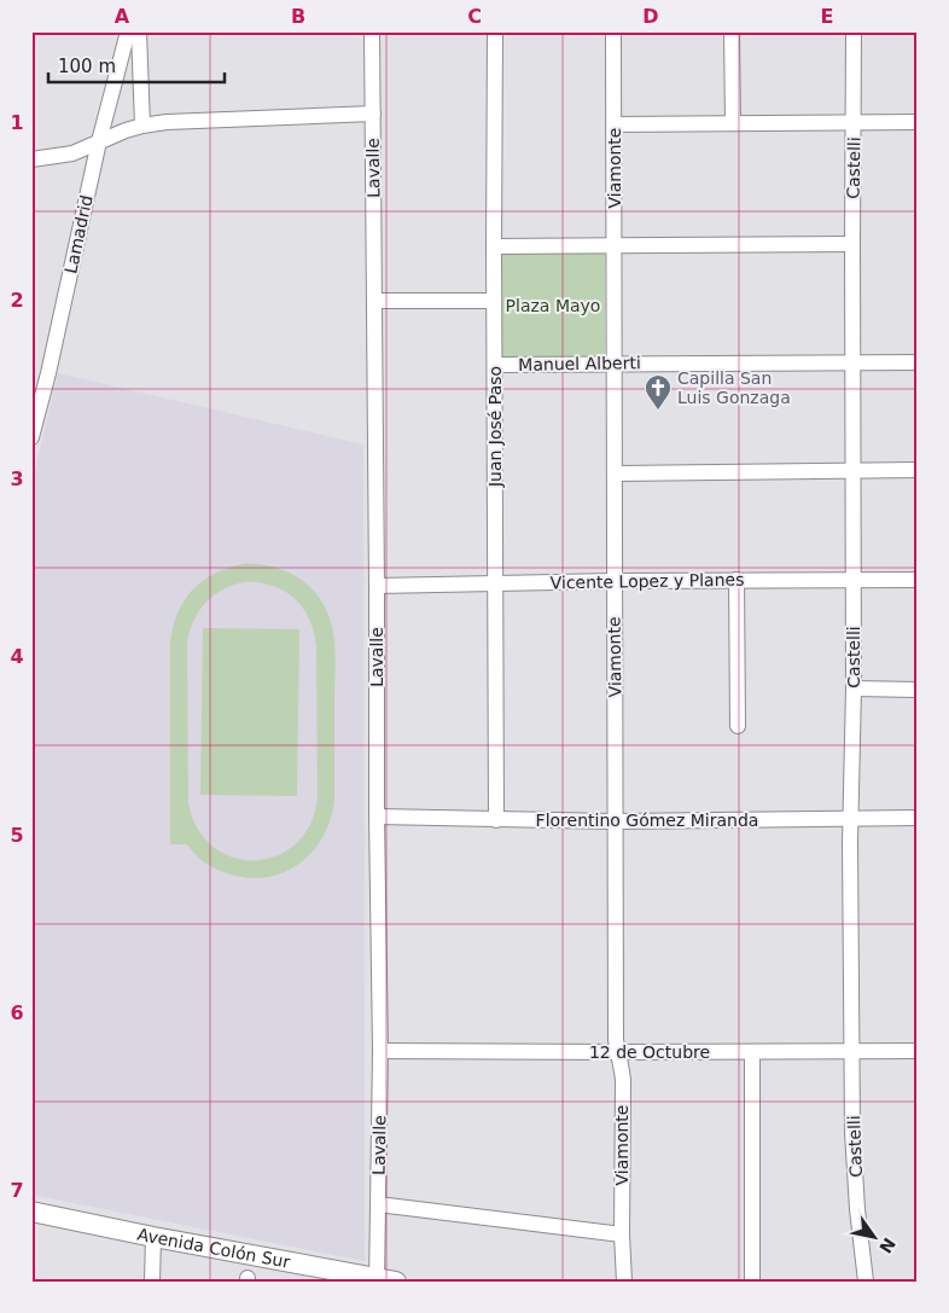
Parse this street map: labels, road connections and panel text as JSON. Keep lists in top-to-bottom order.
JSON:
{
  "streets": {
    "main road": ["Avenida Colón Sur"],
    "street": [
      "Lavalle",
      "Viamonte",
      "Castelli",
      "Lamadrid",
      "Manuel Alberti",
      "Juan José Paso",
      "Vicente Lopez y Planes",
      "Florentino Gómez Miranda",
      "12 de Octubre"
    ]
  },
  "crossings": [
    ["Lavalle", "Vicente Lopez y Planes"],
    ["Lavalle", "Florentino Gómez Miranda"],
    ["Lavalle", "12 de Octubre"],
    ["Lavalle", "Avenida Colón Sur"],
    ["Viamonte", "Manuel Alberti"],
    ["Viamonte", "Vicente Lopez y Planes"],
    ["Viamonte", "Florentino Gómez Miranda"],
    ["Viamonte", "12 de Octubre"],
    ["Castelli", "Manuel Alberti"],
    ["Castelli", "Vicente Lopez y Planes"],
    ["Castelli", "Florentino Gómez Miranda"],
    ["Castelli", "12 de Octubre"],
    ["Manuel Alberti", "Juan José Paso"],
    ["Juan José Paso", "Vicente Lopez y Planes"],
    ["Juan José Paso", "Florentino Gómez Miranda"]
  ],
  "parks": ["Plaza Mayo"],
  "places": {
    "church": ["Capilla San Luis Gonzaga"]
  },
  "scale_bar": "100 m",
  "north": "bottom right",
  "grid": {
    "columns": [
      "A",
      "B",
      "C",
      "D",
      "E"
    ],
    "rows": [
      "1",
      "2",
      "3",
      "4",
      "5",
      "6",
      "7"
    ]
  }
}
